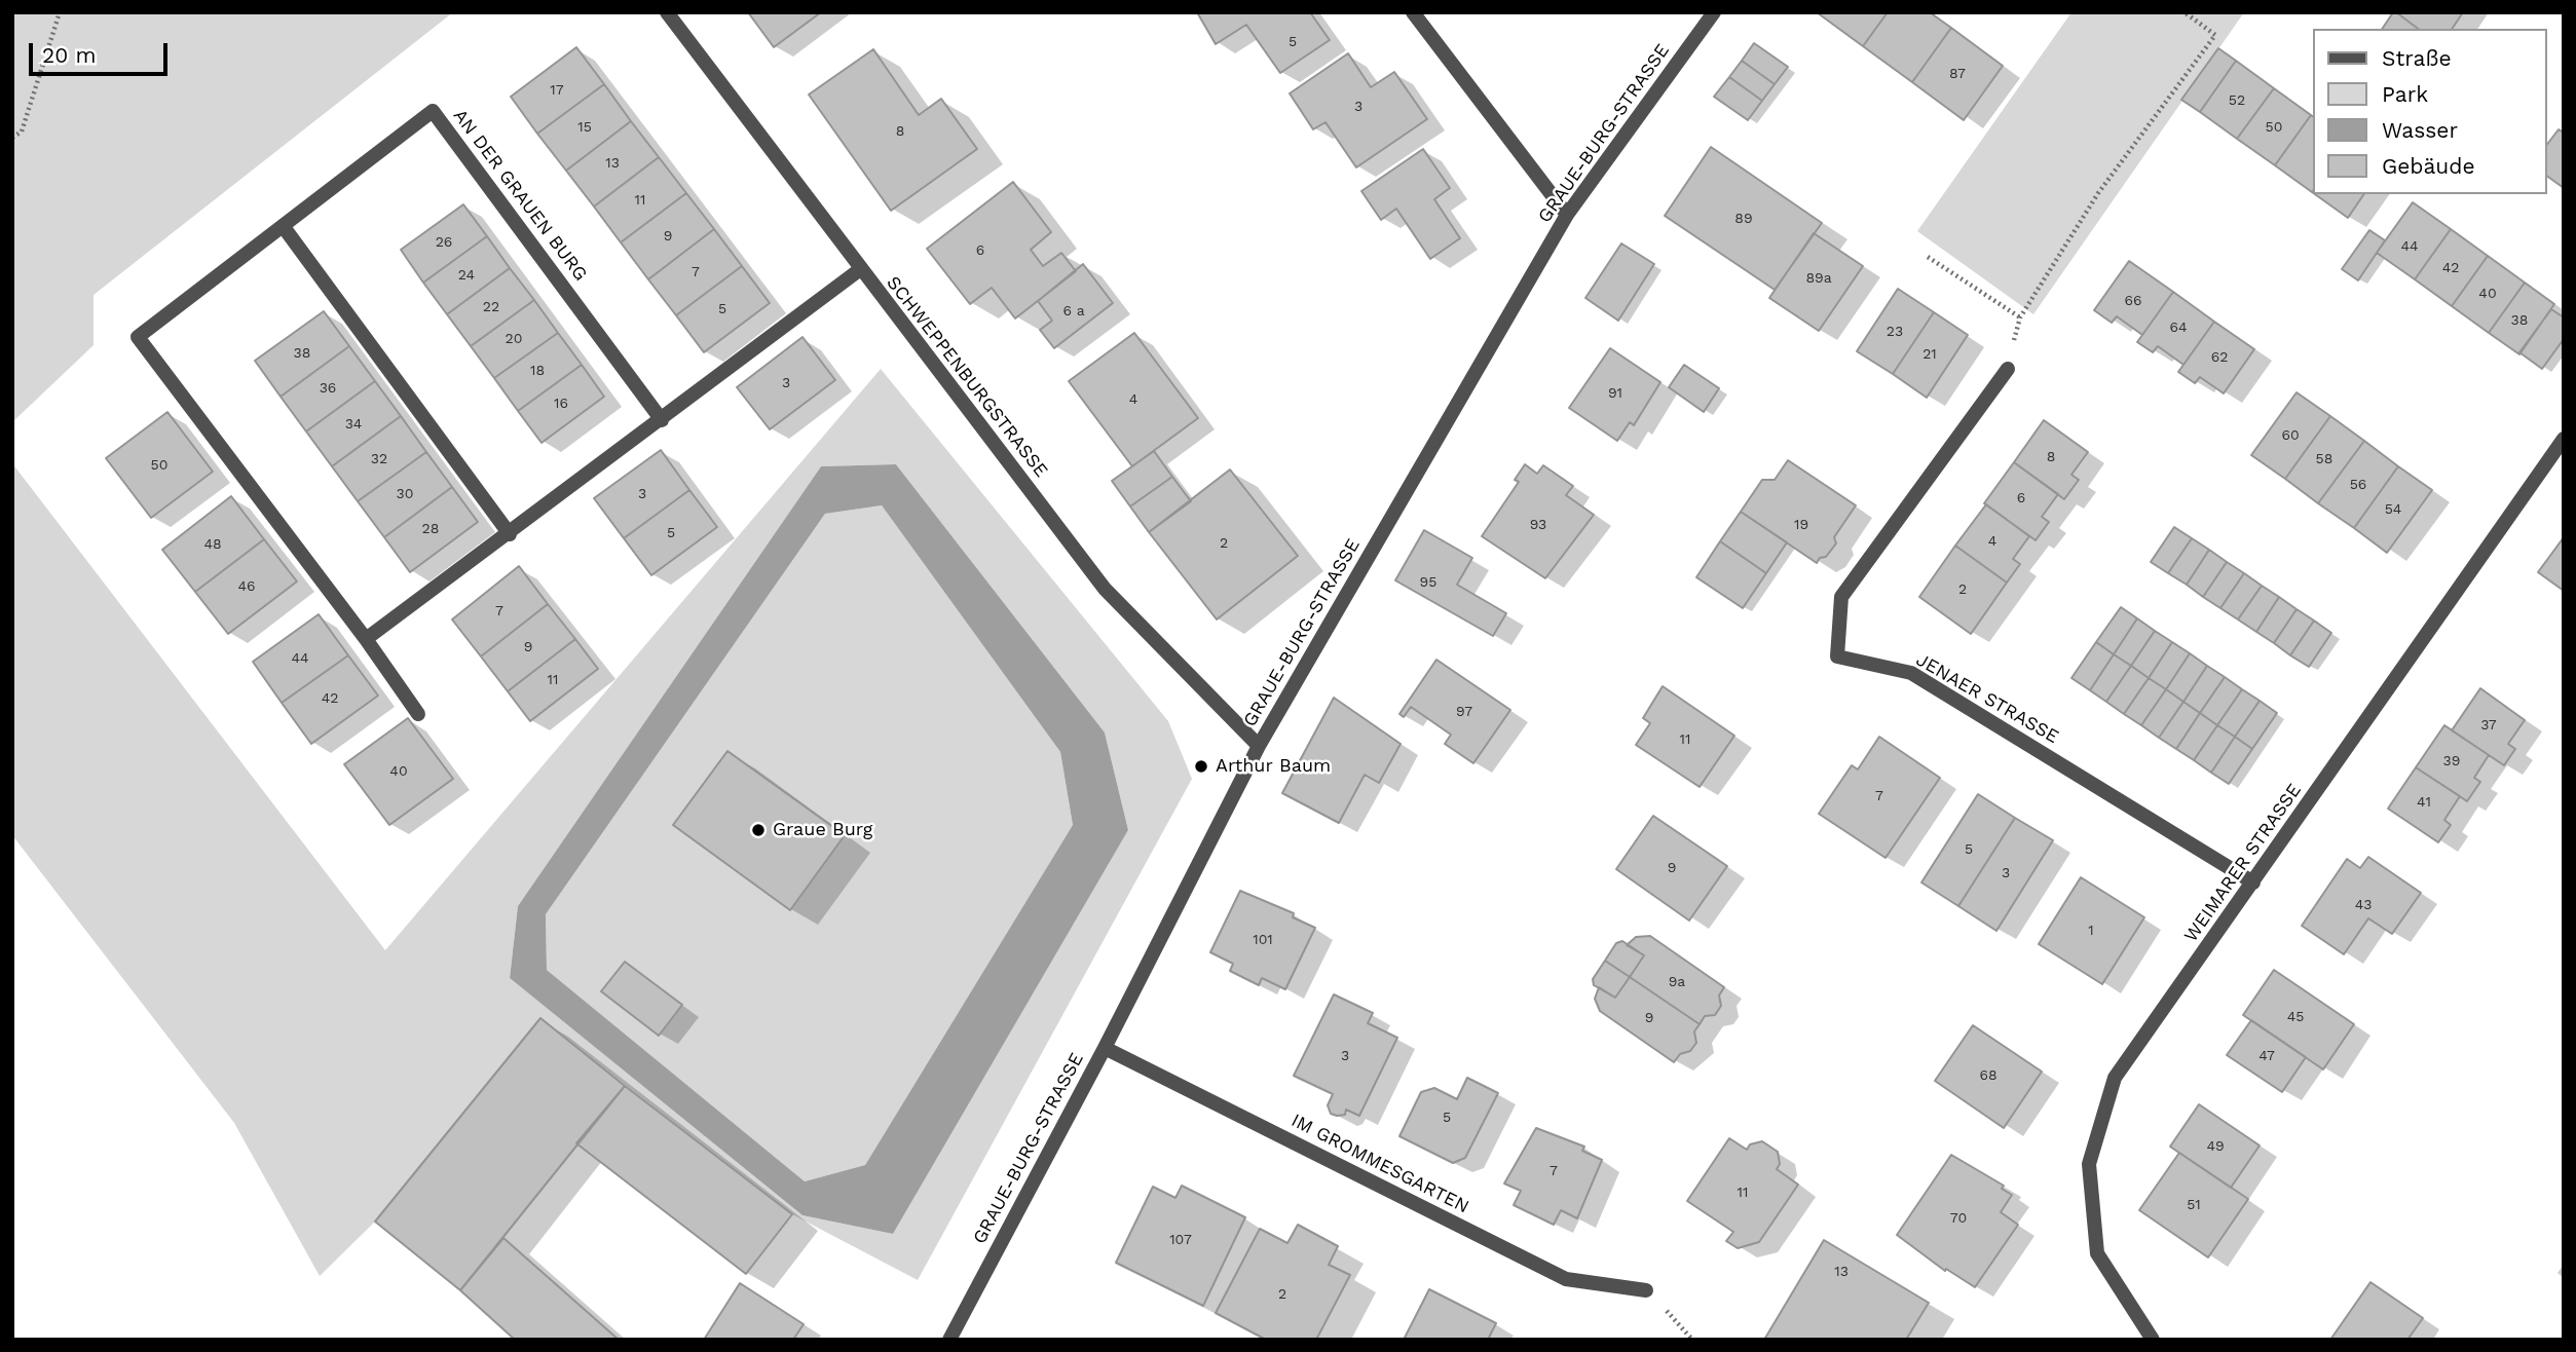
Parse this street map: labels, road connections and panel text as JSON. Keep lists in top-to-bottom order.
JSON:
{
  "streets": {
    "street": [
      "GRAUE-BURG-STRASSE",
      "AN DER GRAUEN BURG",
      "SCHWEPPENBURGSTRASSE",
      "JENAER STRASSE",
      "WEIMARER STRASSE",
      "IM GROMMESGARTEN"
    ]
  },
  "crossings": [
    ["GRAUE-BURG-STRASSE", "SCHWEPPENBURGSTRASSE"],
    ["GRAUE-BURG-STRASSE", "IM GROMMESGARTEN"],
    ["JENAER STRASSE", "WEIMARER STRASSE"]
  ],
  "places": ["Arthur Baum", "Graue Burg"],
  "house_numbers": [
    "5",
    "87",
    "17",
    "52",
    "3",
    "15",
    "50",
    "8",
    "13",
    "11",
    "89",
    "9",
    "26",
    "44",
    "6",
    "42",
    "7",
    "24",
    "89a",
    "40",
    "66",
    "22",
    "5",
    "6 a",
    "38",
    "64",
    "23",
    "20",
    "38",
    "21",
    "62",
    "18",
    "3",
    "36",
    "91",
    "4",
    "16",
    "34",
    "60",
    "8",
    "32",
    "58",
    "50",
    "56",
    "30",
    "3",
    "6",
    "54",
    "93",
    "19",
    "28",
    "5",
    "4",
    "2",
    "48",
    "95",
    "46",
    "2",
    "7",
    "9",
    "44",
    "11",
    "42",
    "97",
    "37",
    "11",
    "39",
    "40",
    "7",
    "41",
    "5",
    "9",
    "3",
    "43",
    "1",
    "101",
    "9a",
    "45",
    "9",
    "3",
    "47",
    "68",
    "5",
    "49",
    "7",
    "11",
    "51",
    "70",
    "107",
    "13",
    "2"
  ],
  "legend": [
    "Straße",
    "Park",
    "Wasser",
    "Gebäude"
  ],
  "scale_bar": "20 m"
}
